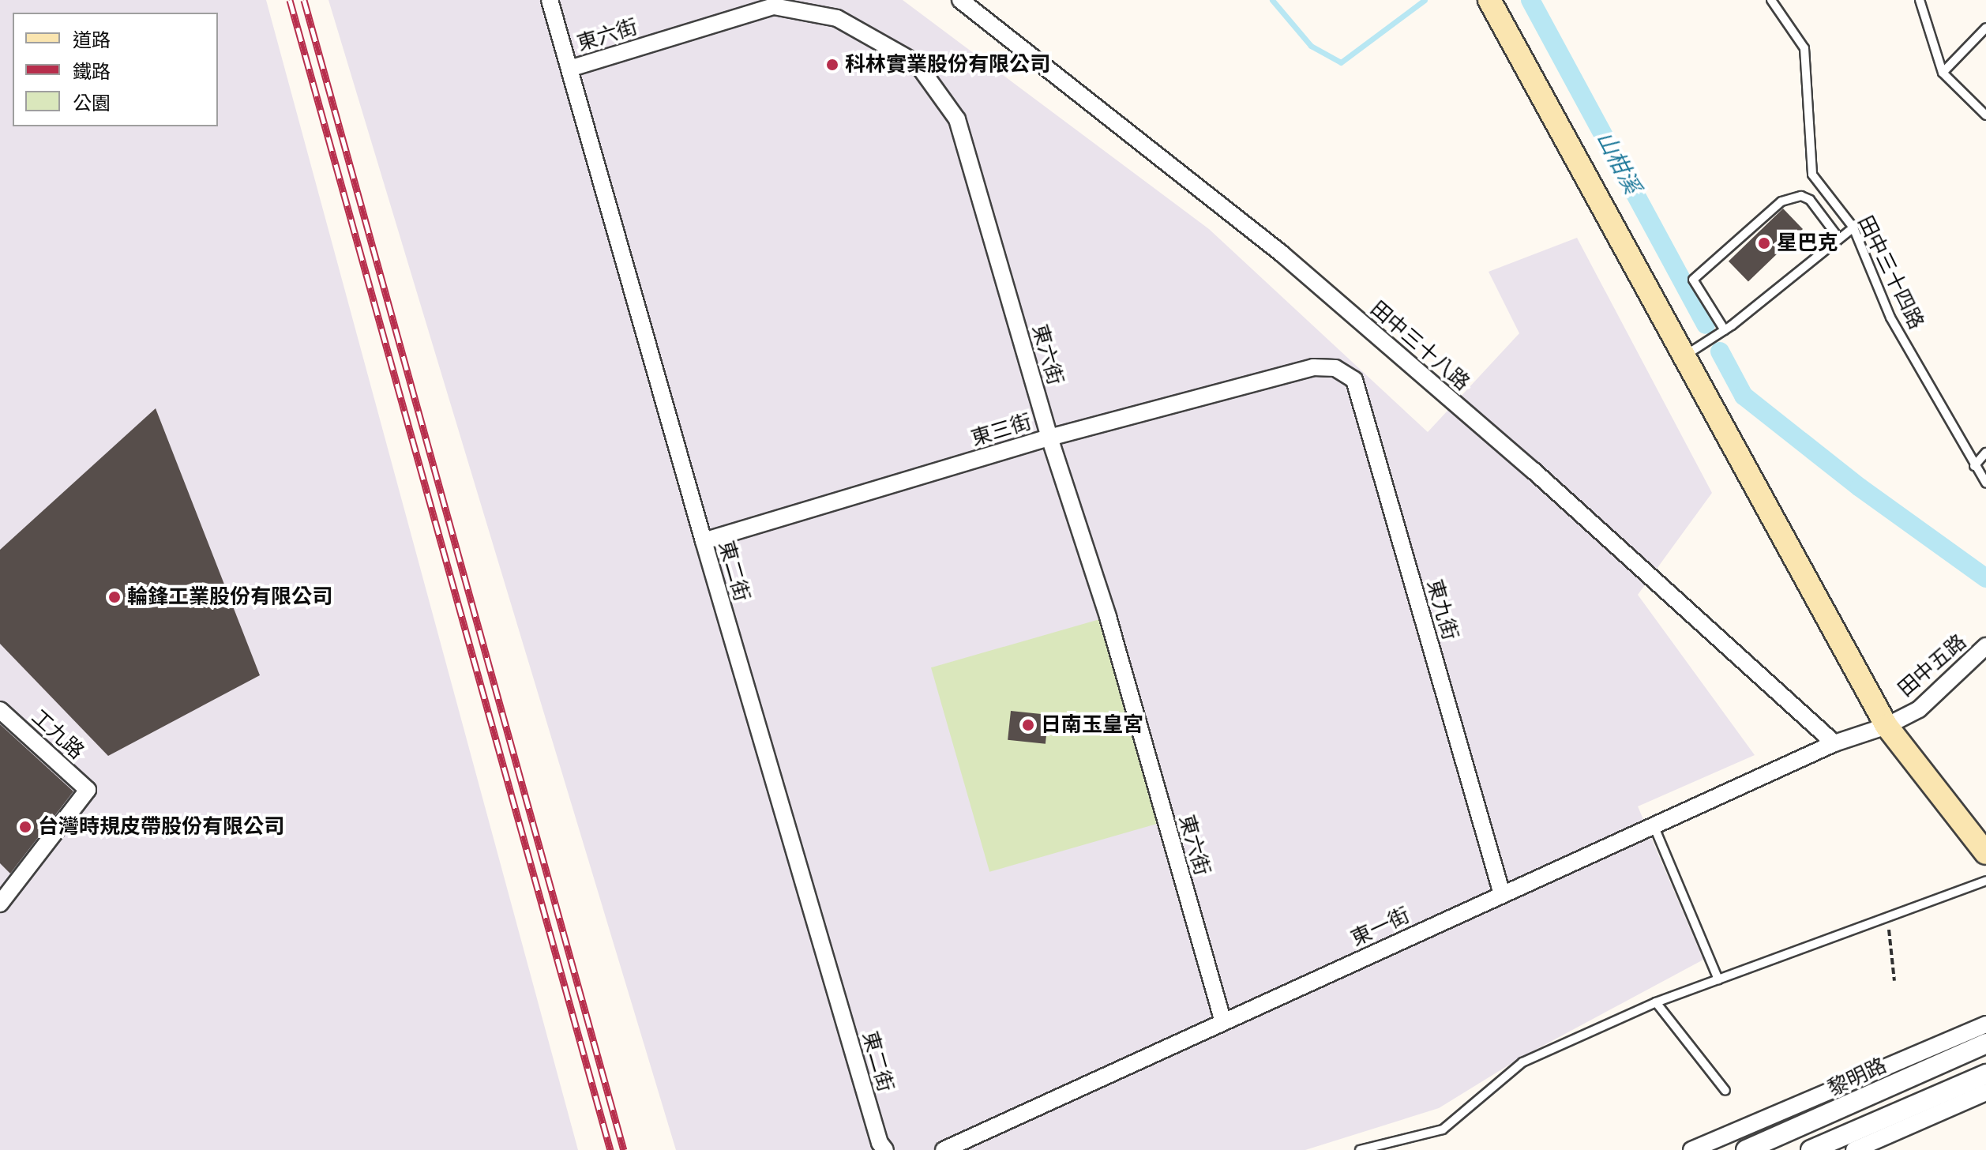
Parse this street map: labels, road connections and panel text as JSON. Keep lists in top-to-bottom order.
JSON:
{
  "streets": {
    "street": [
      "東六街",
      "田中三十八路",
      "東三街",
      "東二街",
      "東九街",
      "田中五路",
      "工九路",
      "東一街",
      "黎明路"
    ],
    "lane": ["田中三十四路"]
  },
  "crossings": [
    ["東六街", "東三街"],
    ["東六街", "東二街"],
    ["東六街", "東一街"],
    ["田中三十八路", "田中五路"],
    ["田中三十八路", "東一街"],
    ["東三街", "東二街"],
    ["東三街", "東九街"],
    ["東九街", "東一街"],
    ["田中五路", "東一街"]
  ],
  "water": ["山柑溪"],
  "places": [
    "科林實業股份有限公司",
    "星巴克",
    "輪鋒工業股份有限公司",
    "日南玉皇宮",
    "台灣時規皮帶股份有限公司"
  ],
  "legend": ["道路", "鐵路", "公園"]
}
